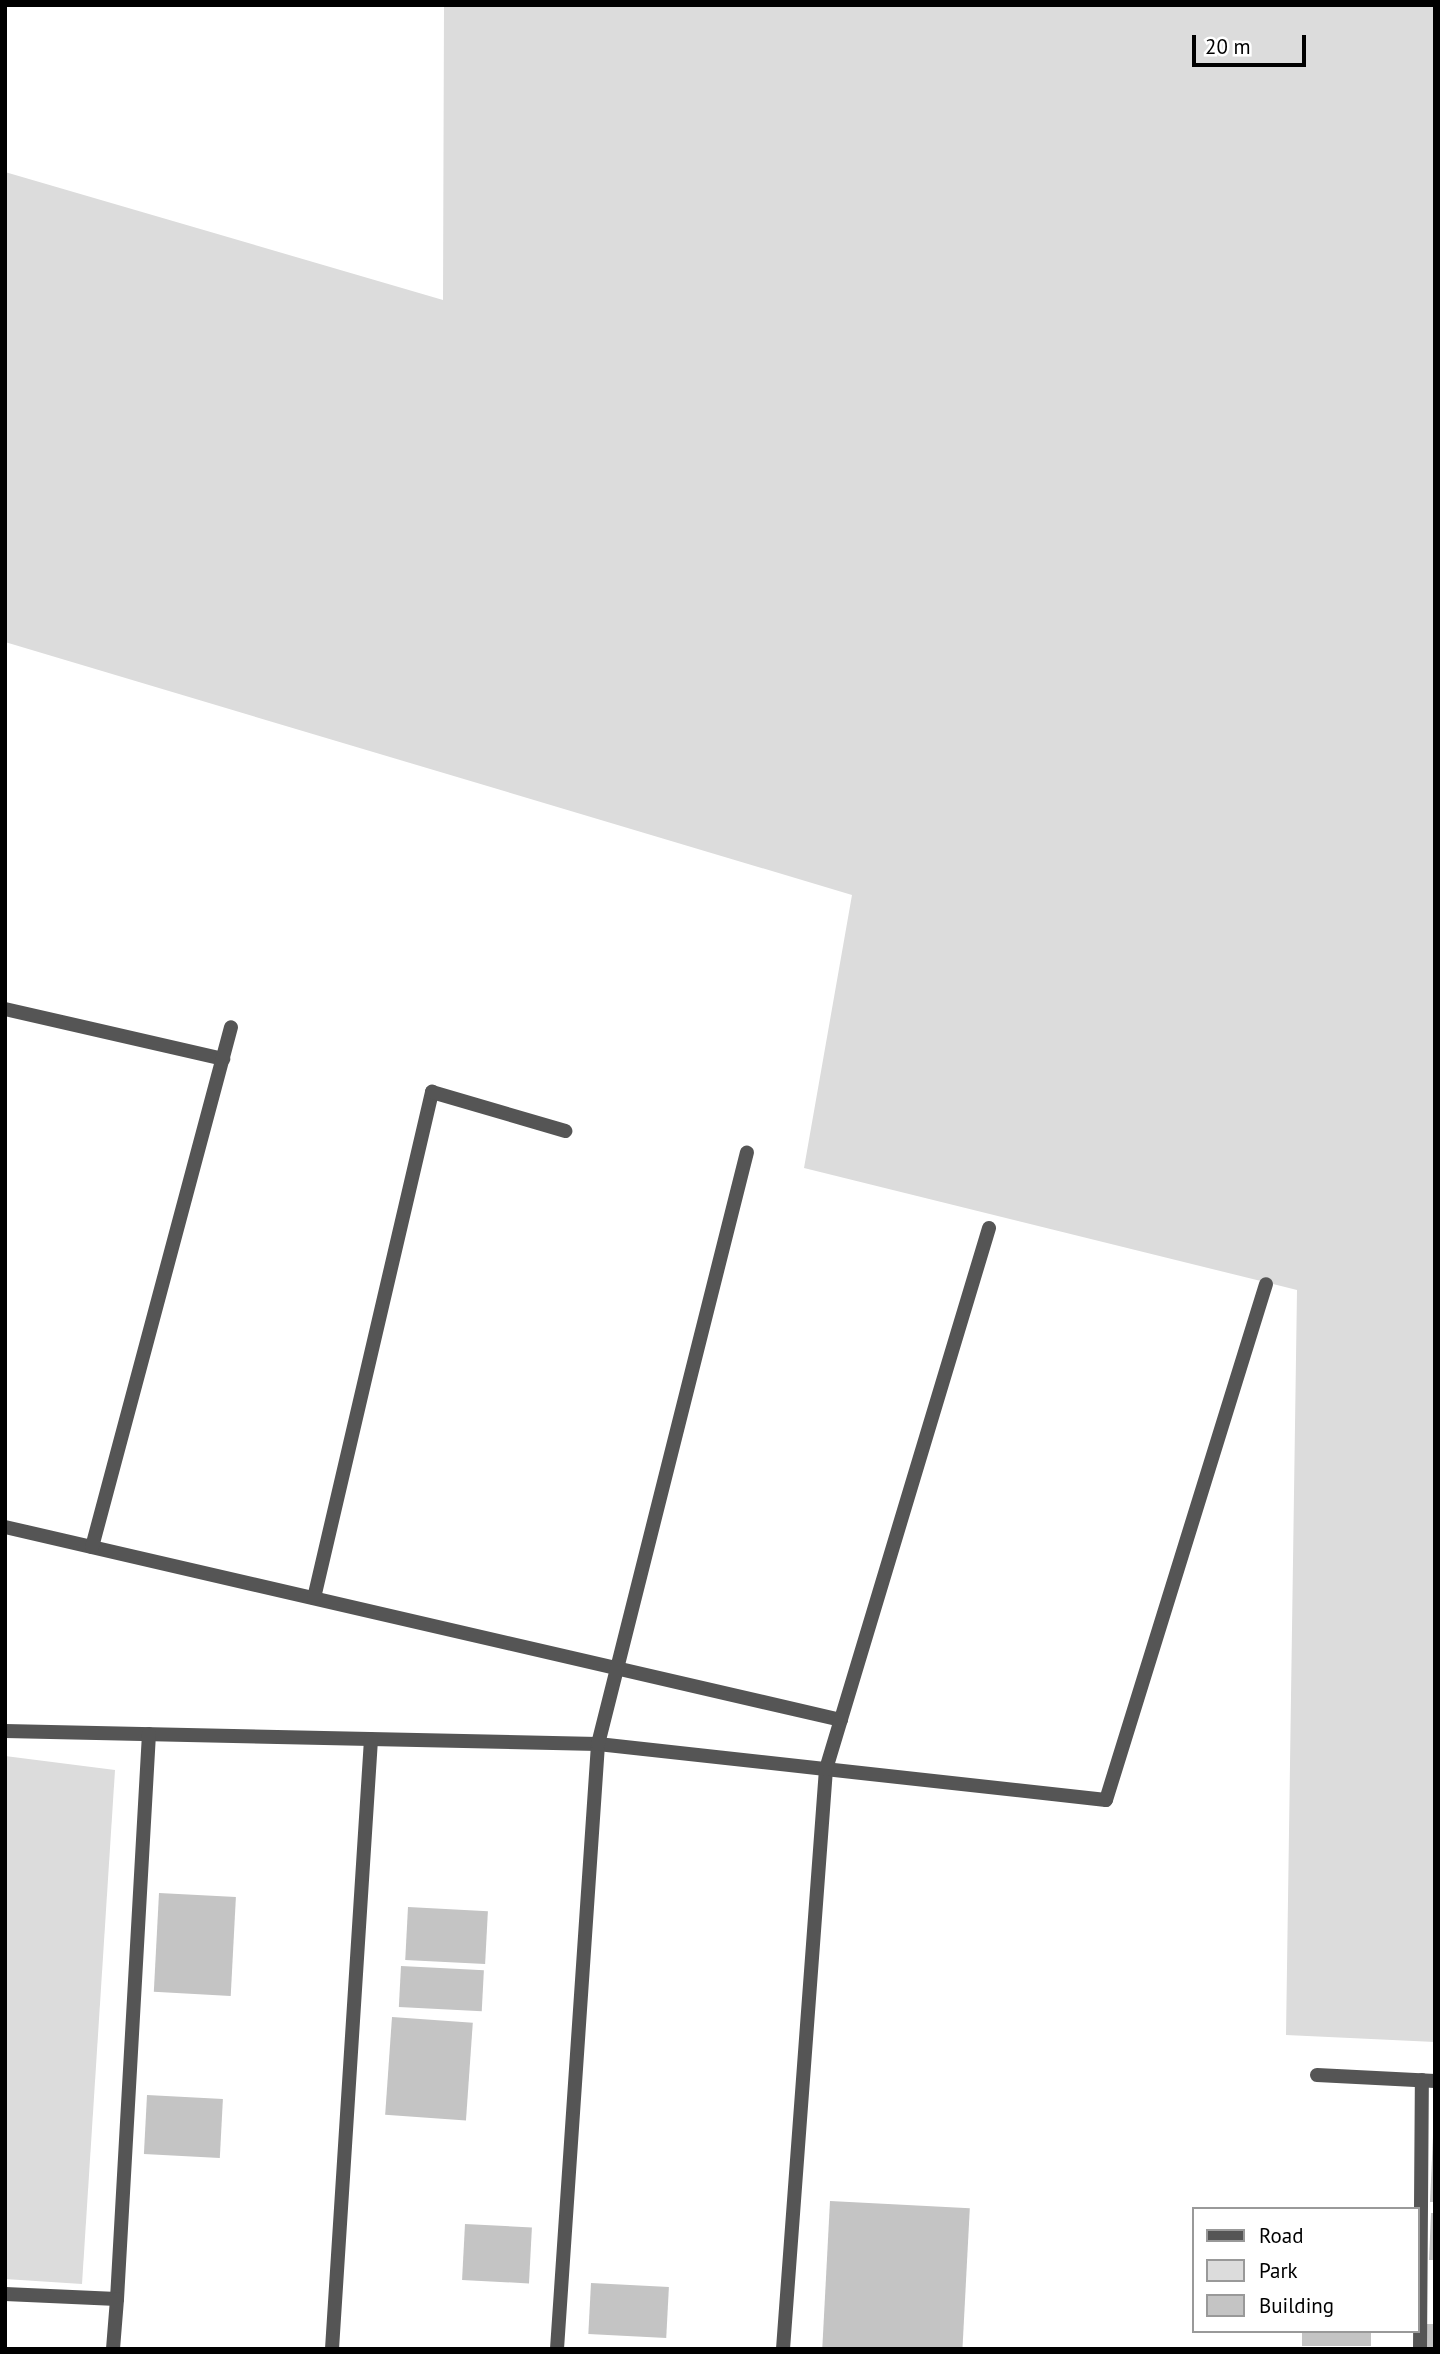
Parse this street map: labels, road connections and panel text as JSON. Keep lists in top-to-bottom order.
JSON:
{
  "legend": ["Road", "Park", "Building"],
  "scale_bar": "20 m"
}
